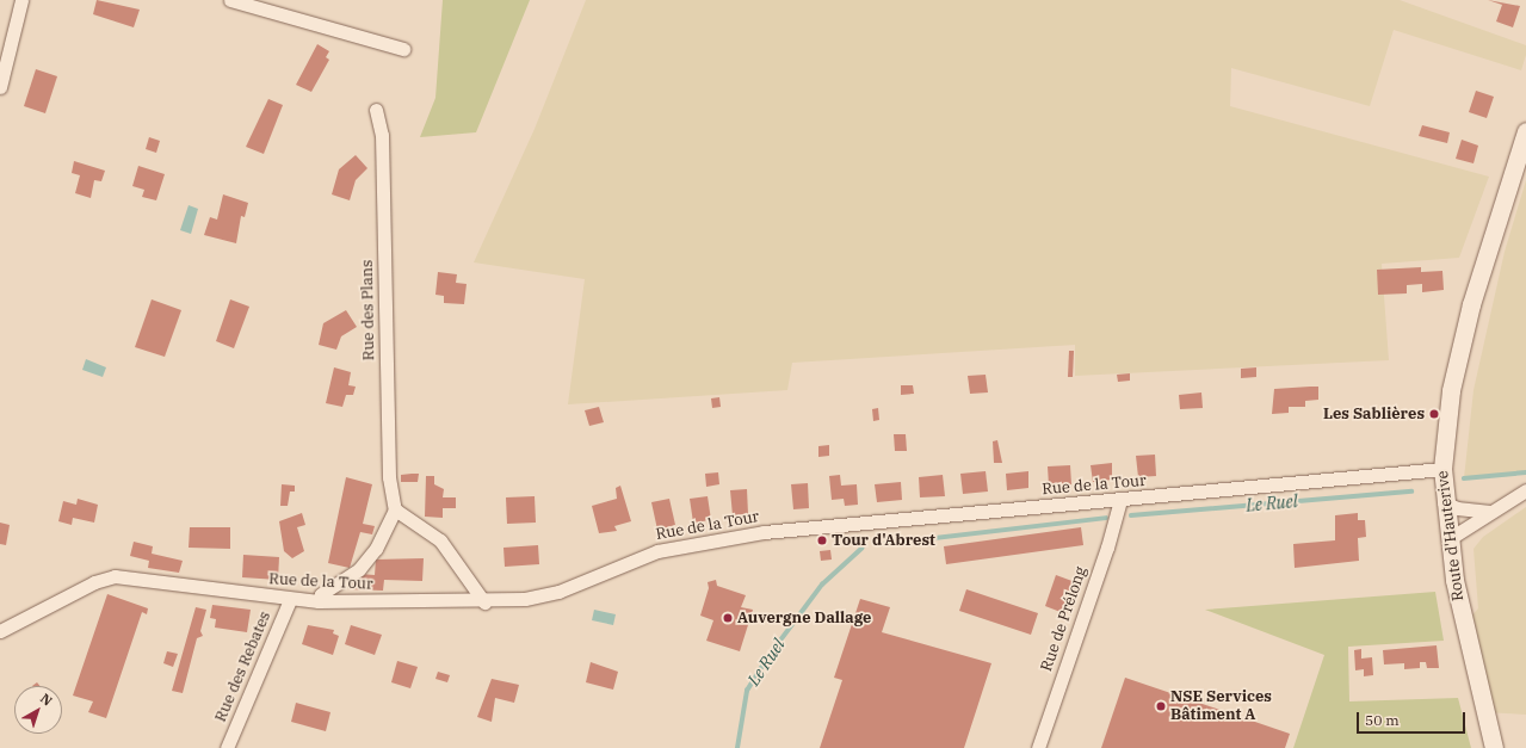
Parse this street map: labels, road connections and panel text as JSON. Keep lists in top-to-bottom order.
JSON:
{
  "streets": {
    "main road": ["Route d'Hauterive"],
    "street": [
      "Rue des Plans",
      "Rue de la Tour",
      "Rue de Prélong",
      "Rue des Rebates"
    ]
  },
  "crossings": [
    ["Rue de la Tour", "Route d'Hauterive"],
    ["Rue de la Tour", "Rue de Prélong"],
    ["Rue de la Tour", "Rue des Rebates"]
  ],
  "water": ["Le Ruel"],
  "places": [
    "Les Sablières",
    "Tour d'Abrest",
    "Auvergne Dallage",
    "NSE Services Bâtiment A"
  ],
  "scale_bar": "50 m",
  "north": "top right"
}
